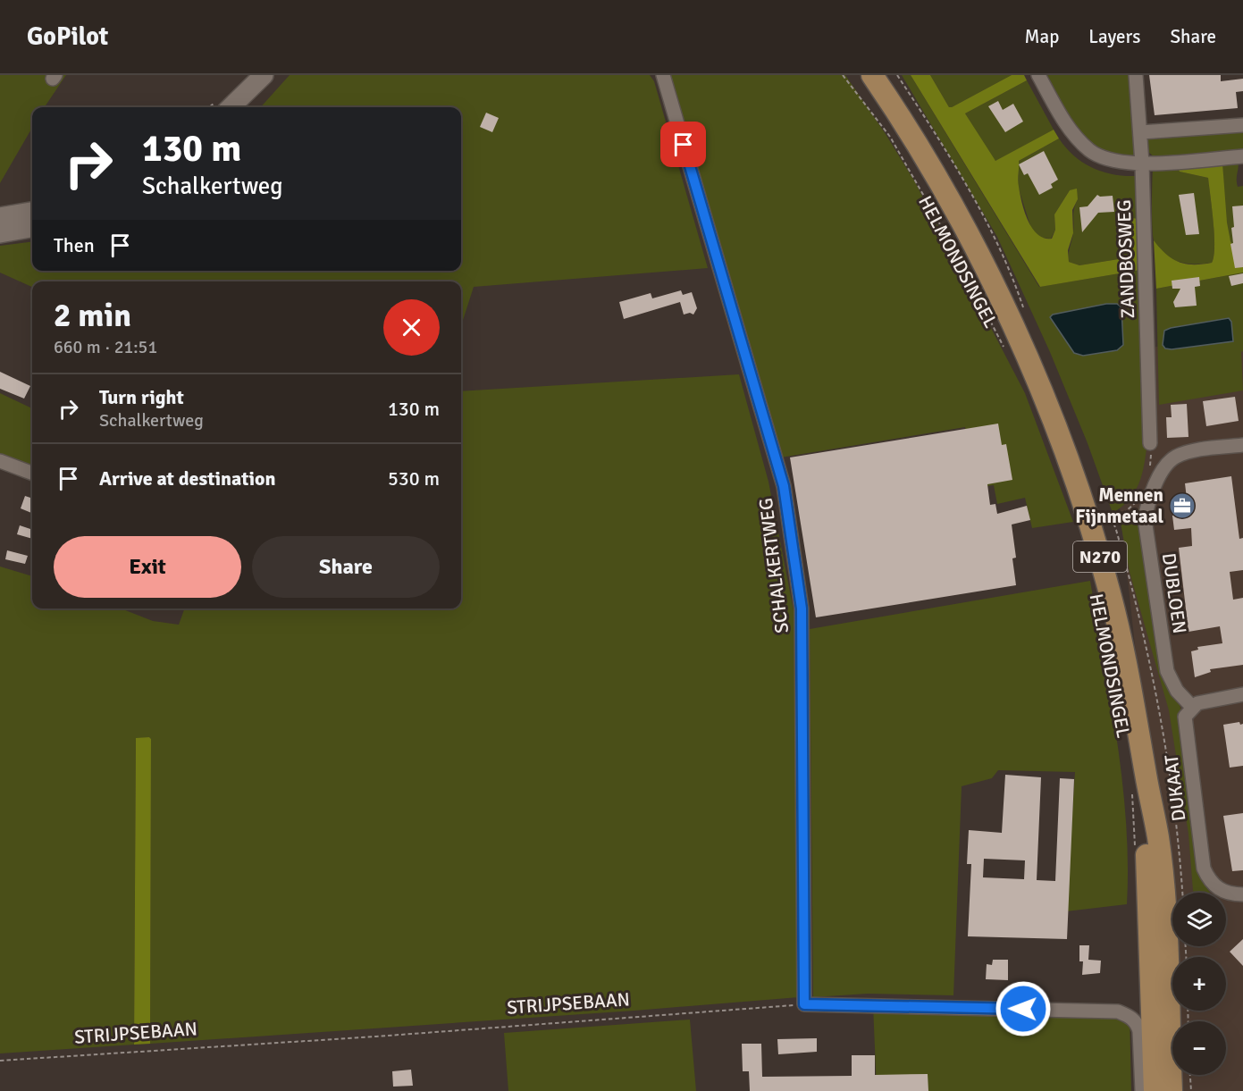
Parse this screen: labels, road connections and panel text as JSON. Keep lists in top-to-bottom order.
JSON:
{
  "streets": {
    "main road": ["HELMONDSINGEL", "N270"],
    "street": [
      "ZANDBOSWEG",
      "SCHALKERTWEG",
      "DUBLOEN",
      "DUKAAT"
    ],
    "path": ["STRIJPSEBAAN"]
  },
  "crossings": [
    ["SCHALKERTWEG", "STRIJPSEBAAN"],
    ["DUBLOEN", "DUKAAT"]
  ],
  "places": {
    "office": ["Mennen Fijnmetaal"]
  },
  "page": {
    "header": "GoPilot",
    "nav": ["Map", "Layers", "Share"],
    "turn": ["130 m", "Schalkertweg"],
    "then": "Then",
    "heading": ["2 min", "660 m · 21:51"],
    "list": [
      {
        "name": "Turn right",
        "note": "Schalkertweg",
        "value": "130 m"
      },
      {
        "name": "Arrive at destination",
        "value": "530 m"
      }
    ],
    "buttons": ["Exit", "Share"],
    "map_buttons": ["+", "−"]
  }
}
